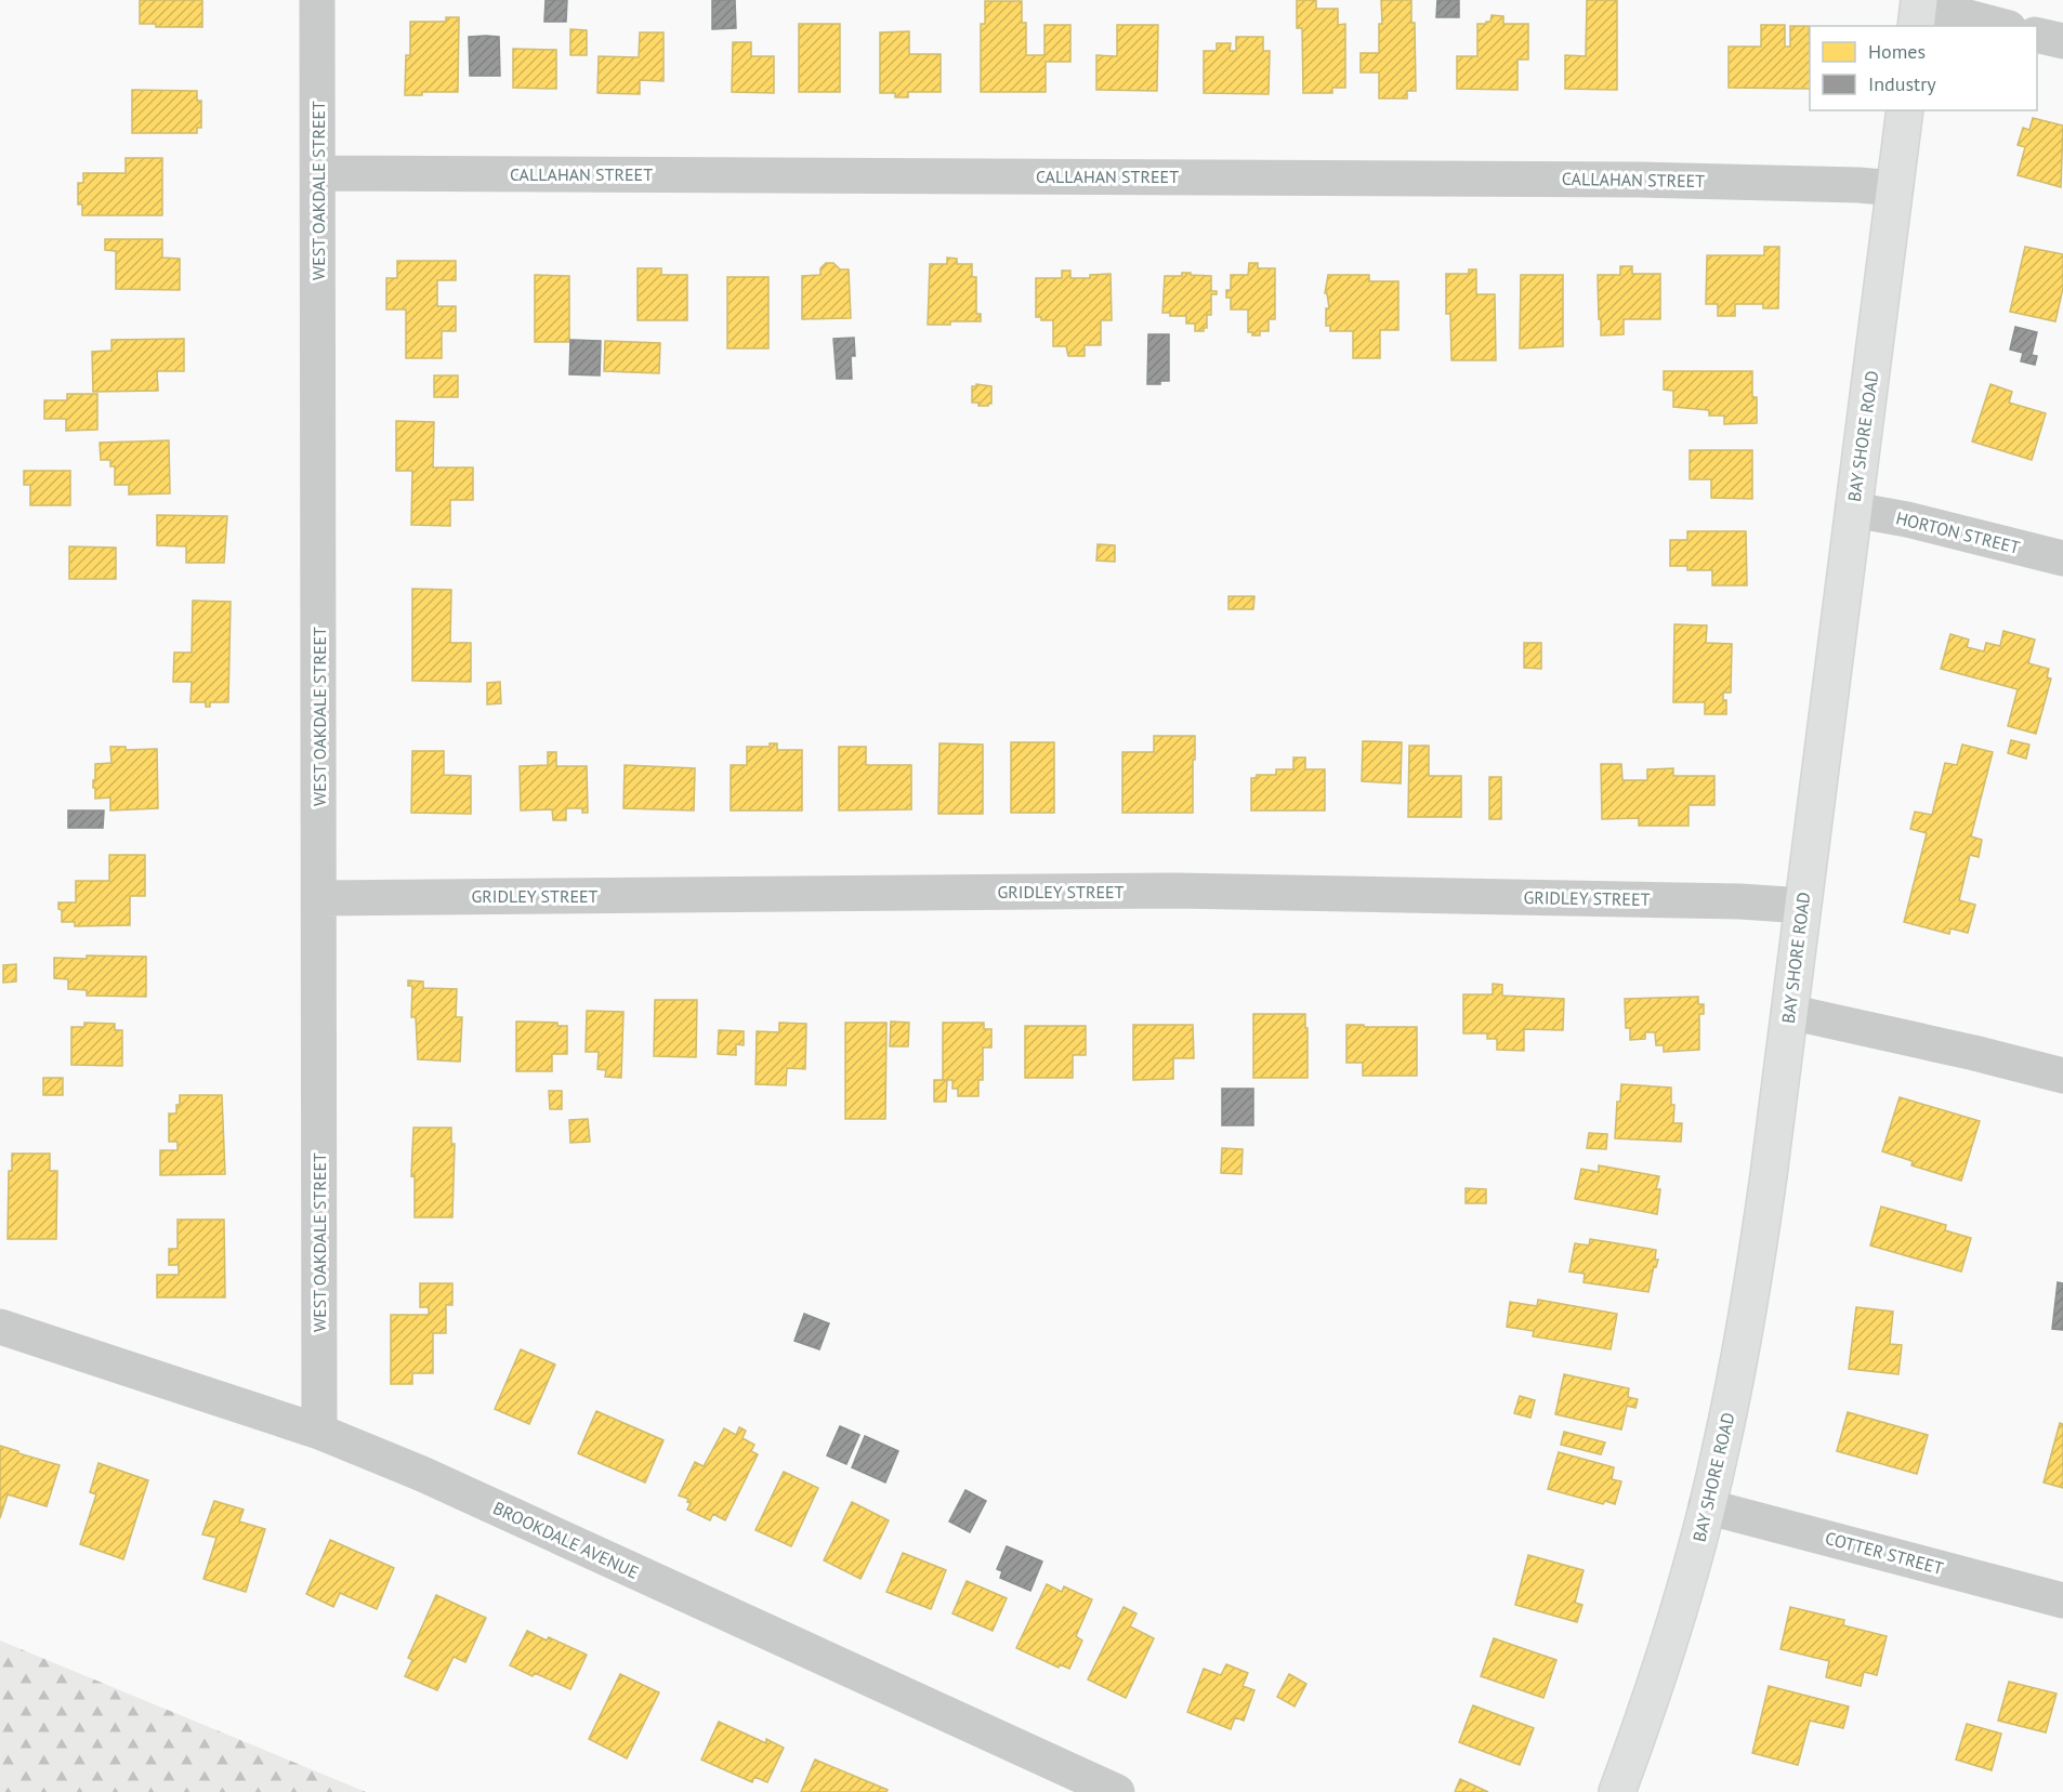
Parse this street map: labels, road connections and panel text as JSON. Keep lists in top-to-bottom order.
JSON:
{
  "streets": {
    "main road": ["BAY SHORE ROAD"],
    "street": [
      "CALLAHAN STREET",
      "WEST OAKDALE STREET",
      "HORTON STREET",
      "GRIDLEY STREET",
      "BROOKDALE AVENUE",
      "COTTER STREET"
    ]
  },
  "crossings": [
    ["CALLAHAN STREET", "WEST OAKDALE STREET"],
    ["CALLAHAN STREET", "BAY SHORE ROAD"],
    ["WEST OAKDALE STREET", "GRIDLEY STREET"],
    ["WEST OAKDALE STREET", "BROOKDALE AVENUE"],
    ["BAY SHORE ROAD", "HORTON STREET"],
    ["BAY SHORE ROAD", "GRIDLEY STREET"],
    ["BAY SHORE ROAD", "COTTER STREET"]
  ],
  "legend": ["Homes", "Industry"]
}
